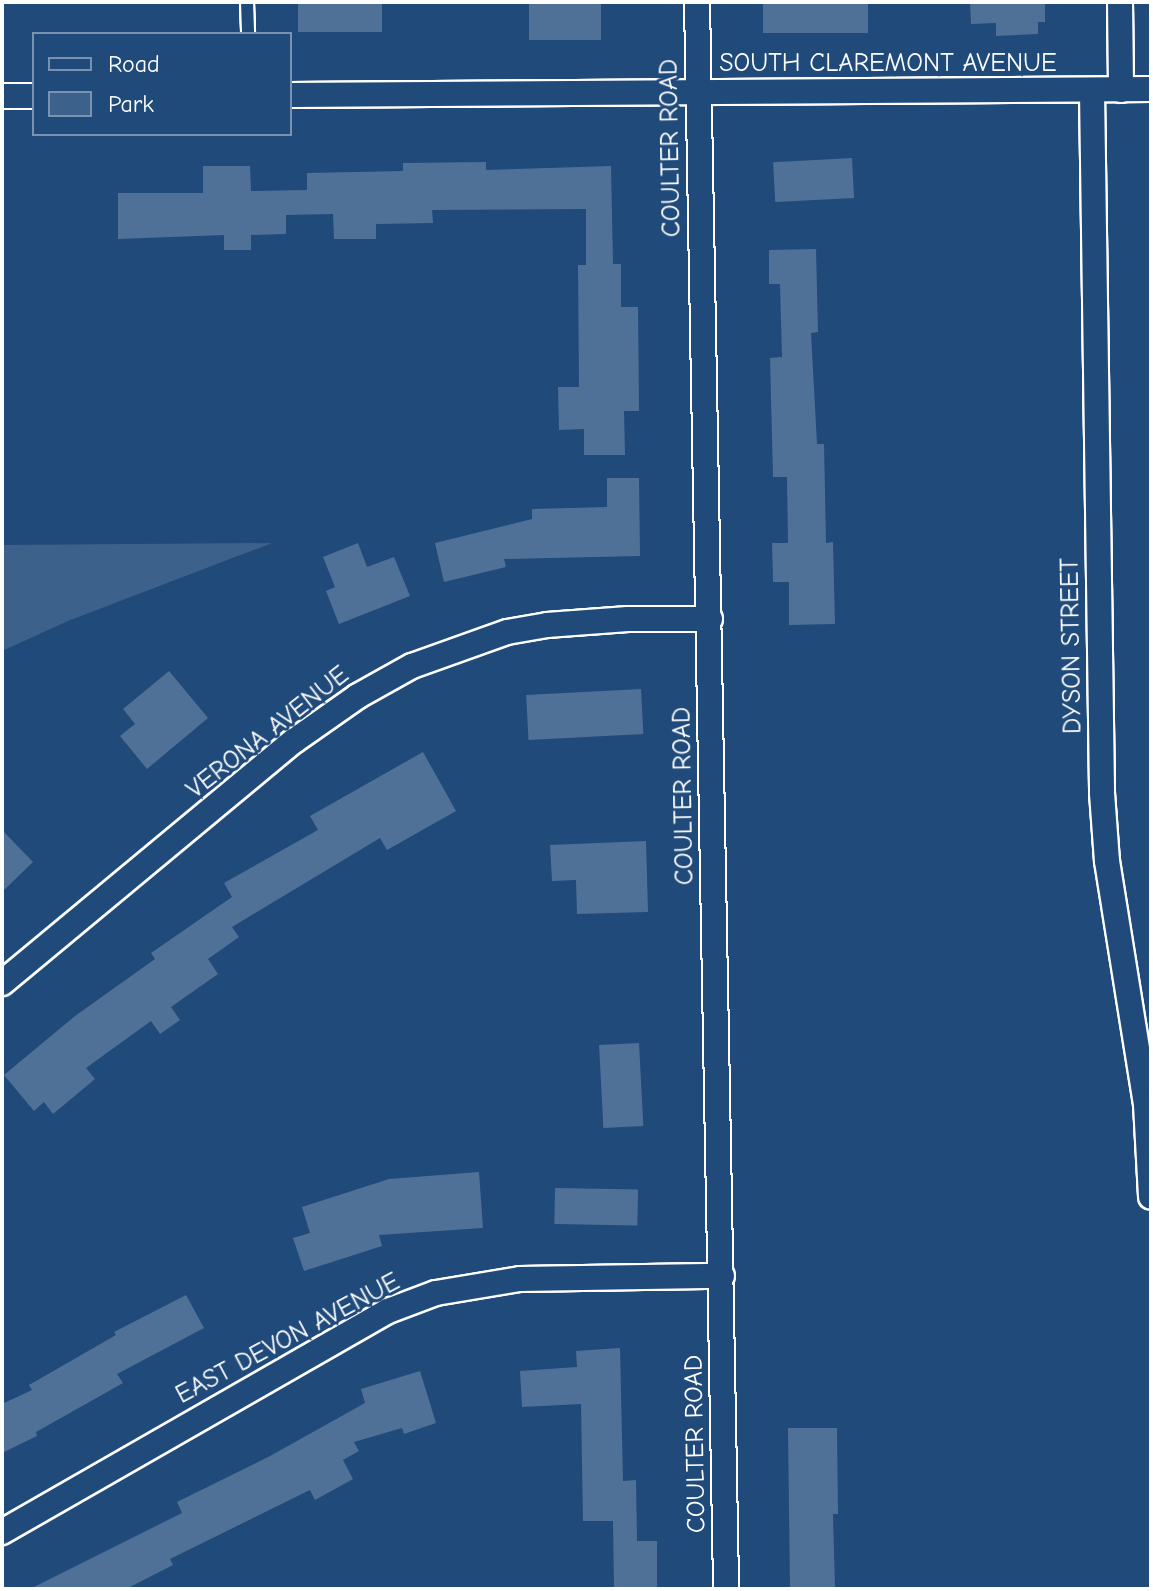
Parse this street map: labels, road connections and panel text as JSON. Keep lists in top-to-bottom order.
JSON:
{
  "streets": {
    "street": [
      "SOUTH CLAREMONT AVENUE",
      "COULTER ROAD",
      "DYSON STREET",
      "VERONA AVENUE",
      "EAST DEVON AVENUE"
    ]
  },
  "crossings": [
    ["SOUTH CLAREMONT AVENUE", "COULTER ROAD"],
    ["SOUTH CLAREMONT AVENUE", "DYSON STREET"],
    ["COULTER ROAD", "VERONA AVENUE"],
    ["COULTER ROAD", "EAST DEVON AVENUE"]
  ],
  "legend": ["Road", "Park"]
}
